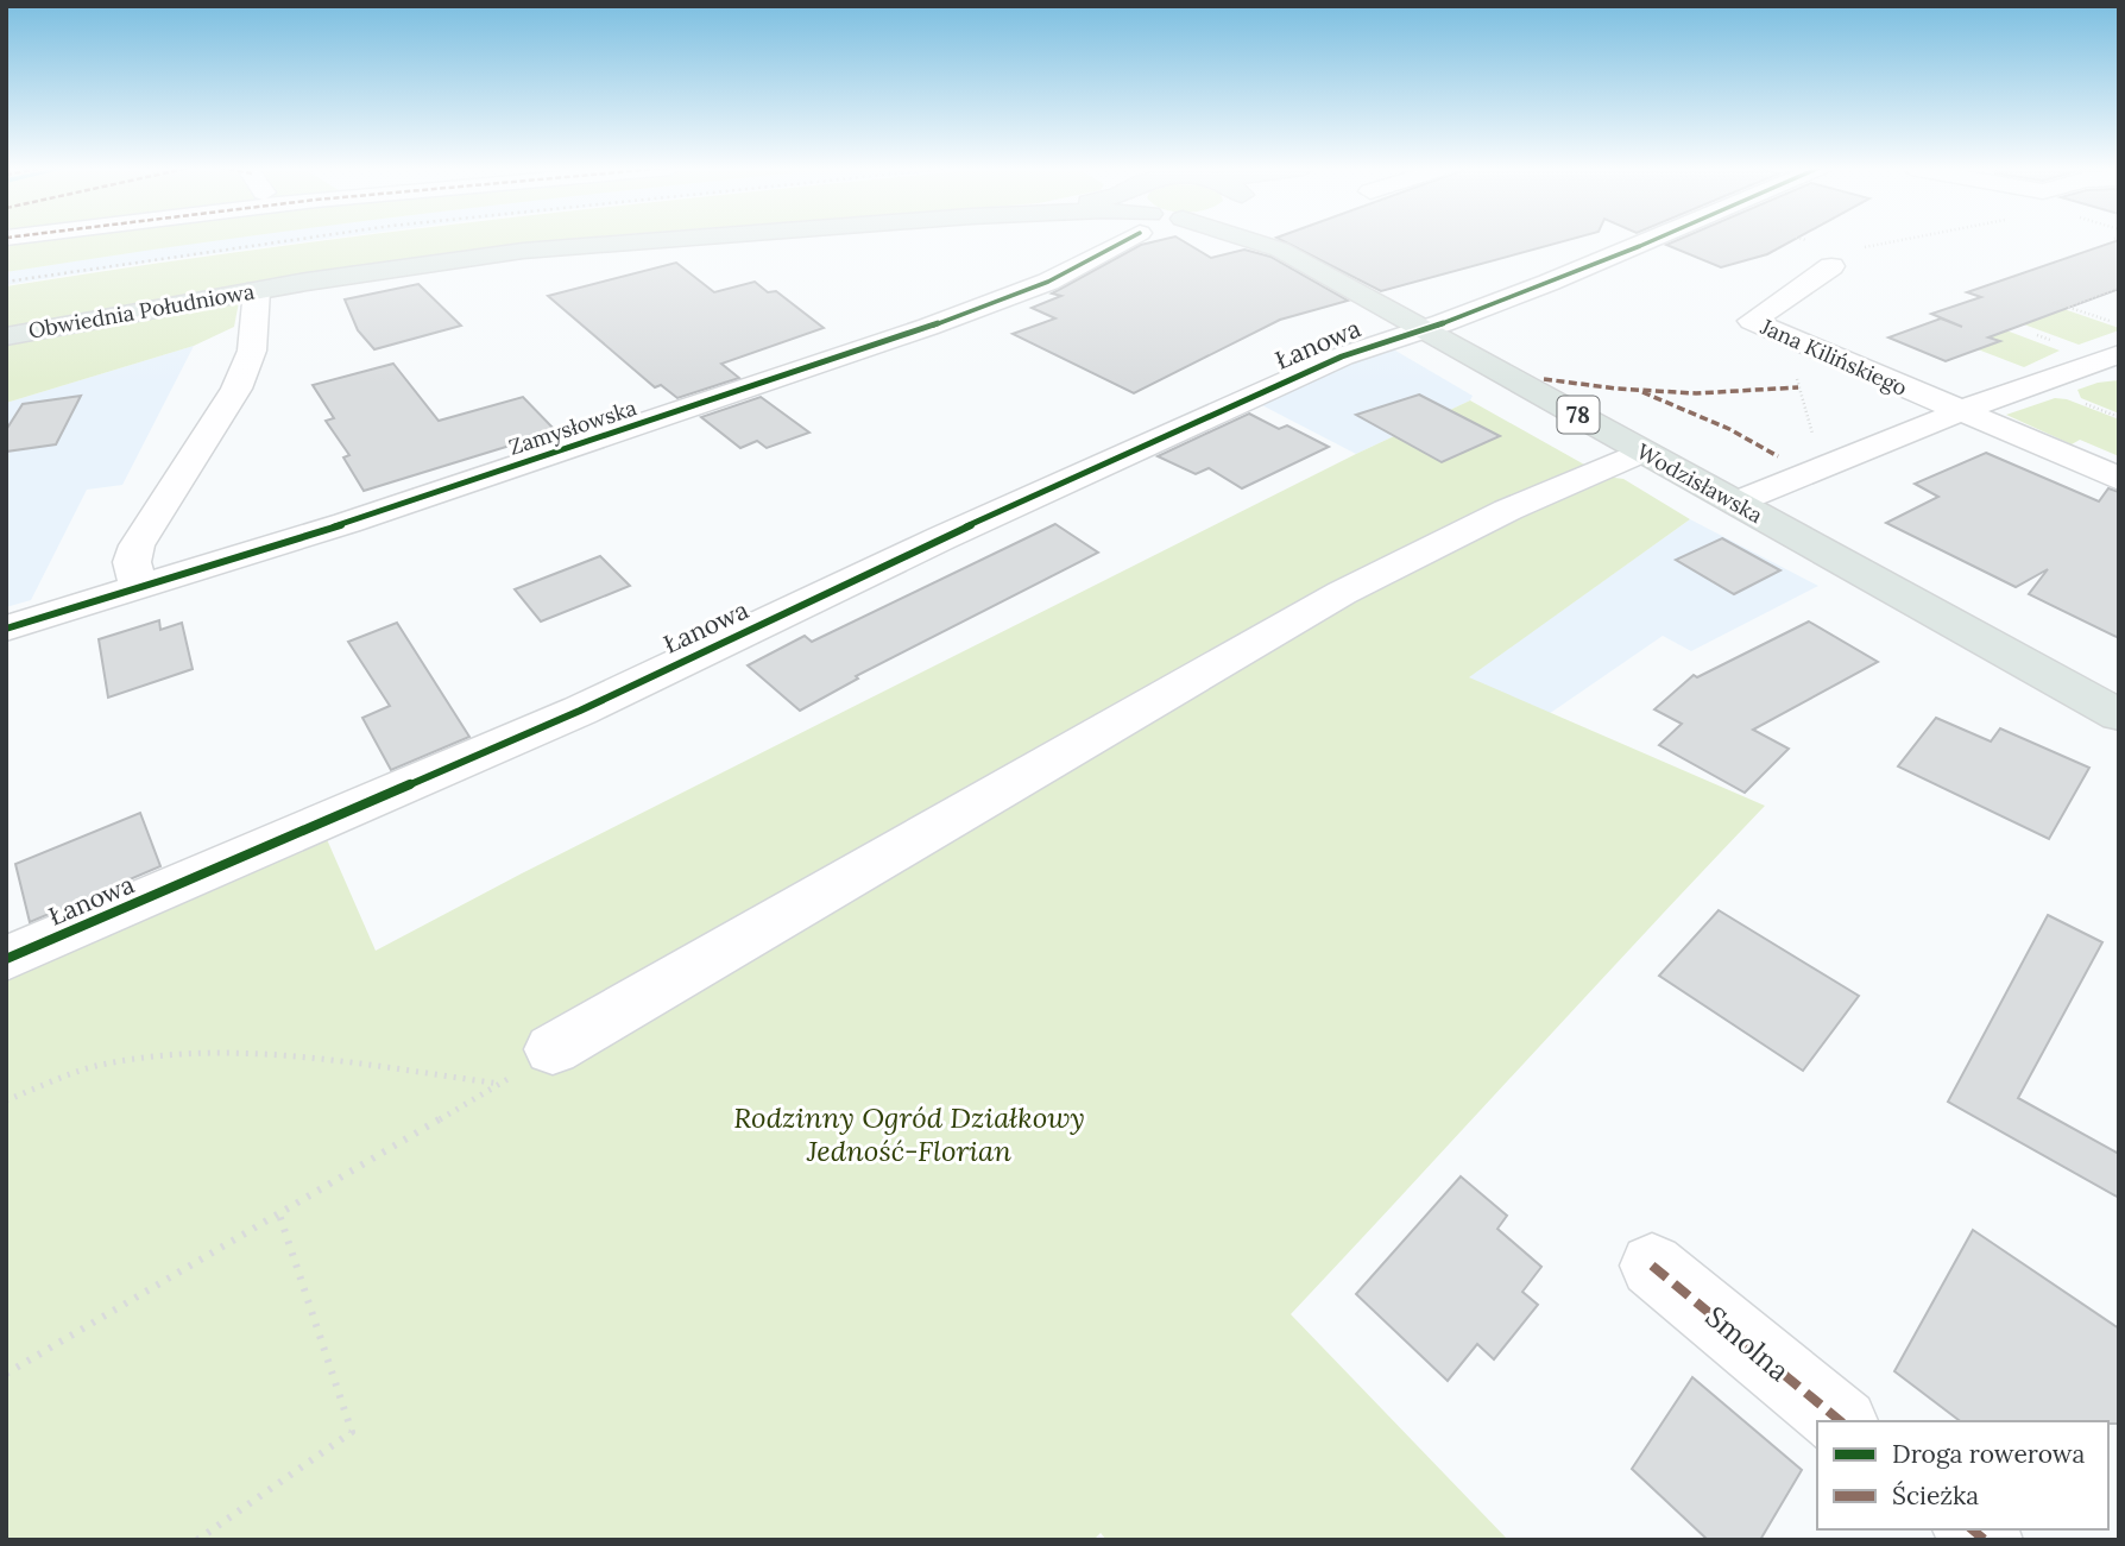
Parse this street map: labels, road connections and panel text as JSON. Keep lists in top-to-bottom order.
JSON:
{
  "streets": {
    "main road": ["Obwiednia Południowa", "78", "Wodzisławska"],
    "street": [
      "Łanowa",
      "Jana Kilińskiego",
      "Zamysłowska",
      "Smolna"
    ]
  },
  "crossings": [
    ["Łanowa", "Wodzisławska"],
    ["Jana Kilińskiego", "Wodzisławska"]
  ],
  "parks": ["Rodzinny Ogród Działkowy Jedność-Florian"],
  "legend": ["Droga rowerowa", "Ścieżka"]
}
